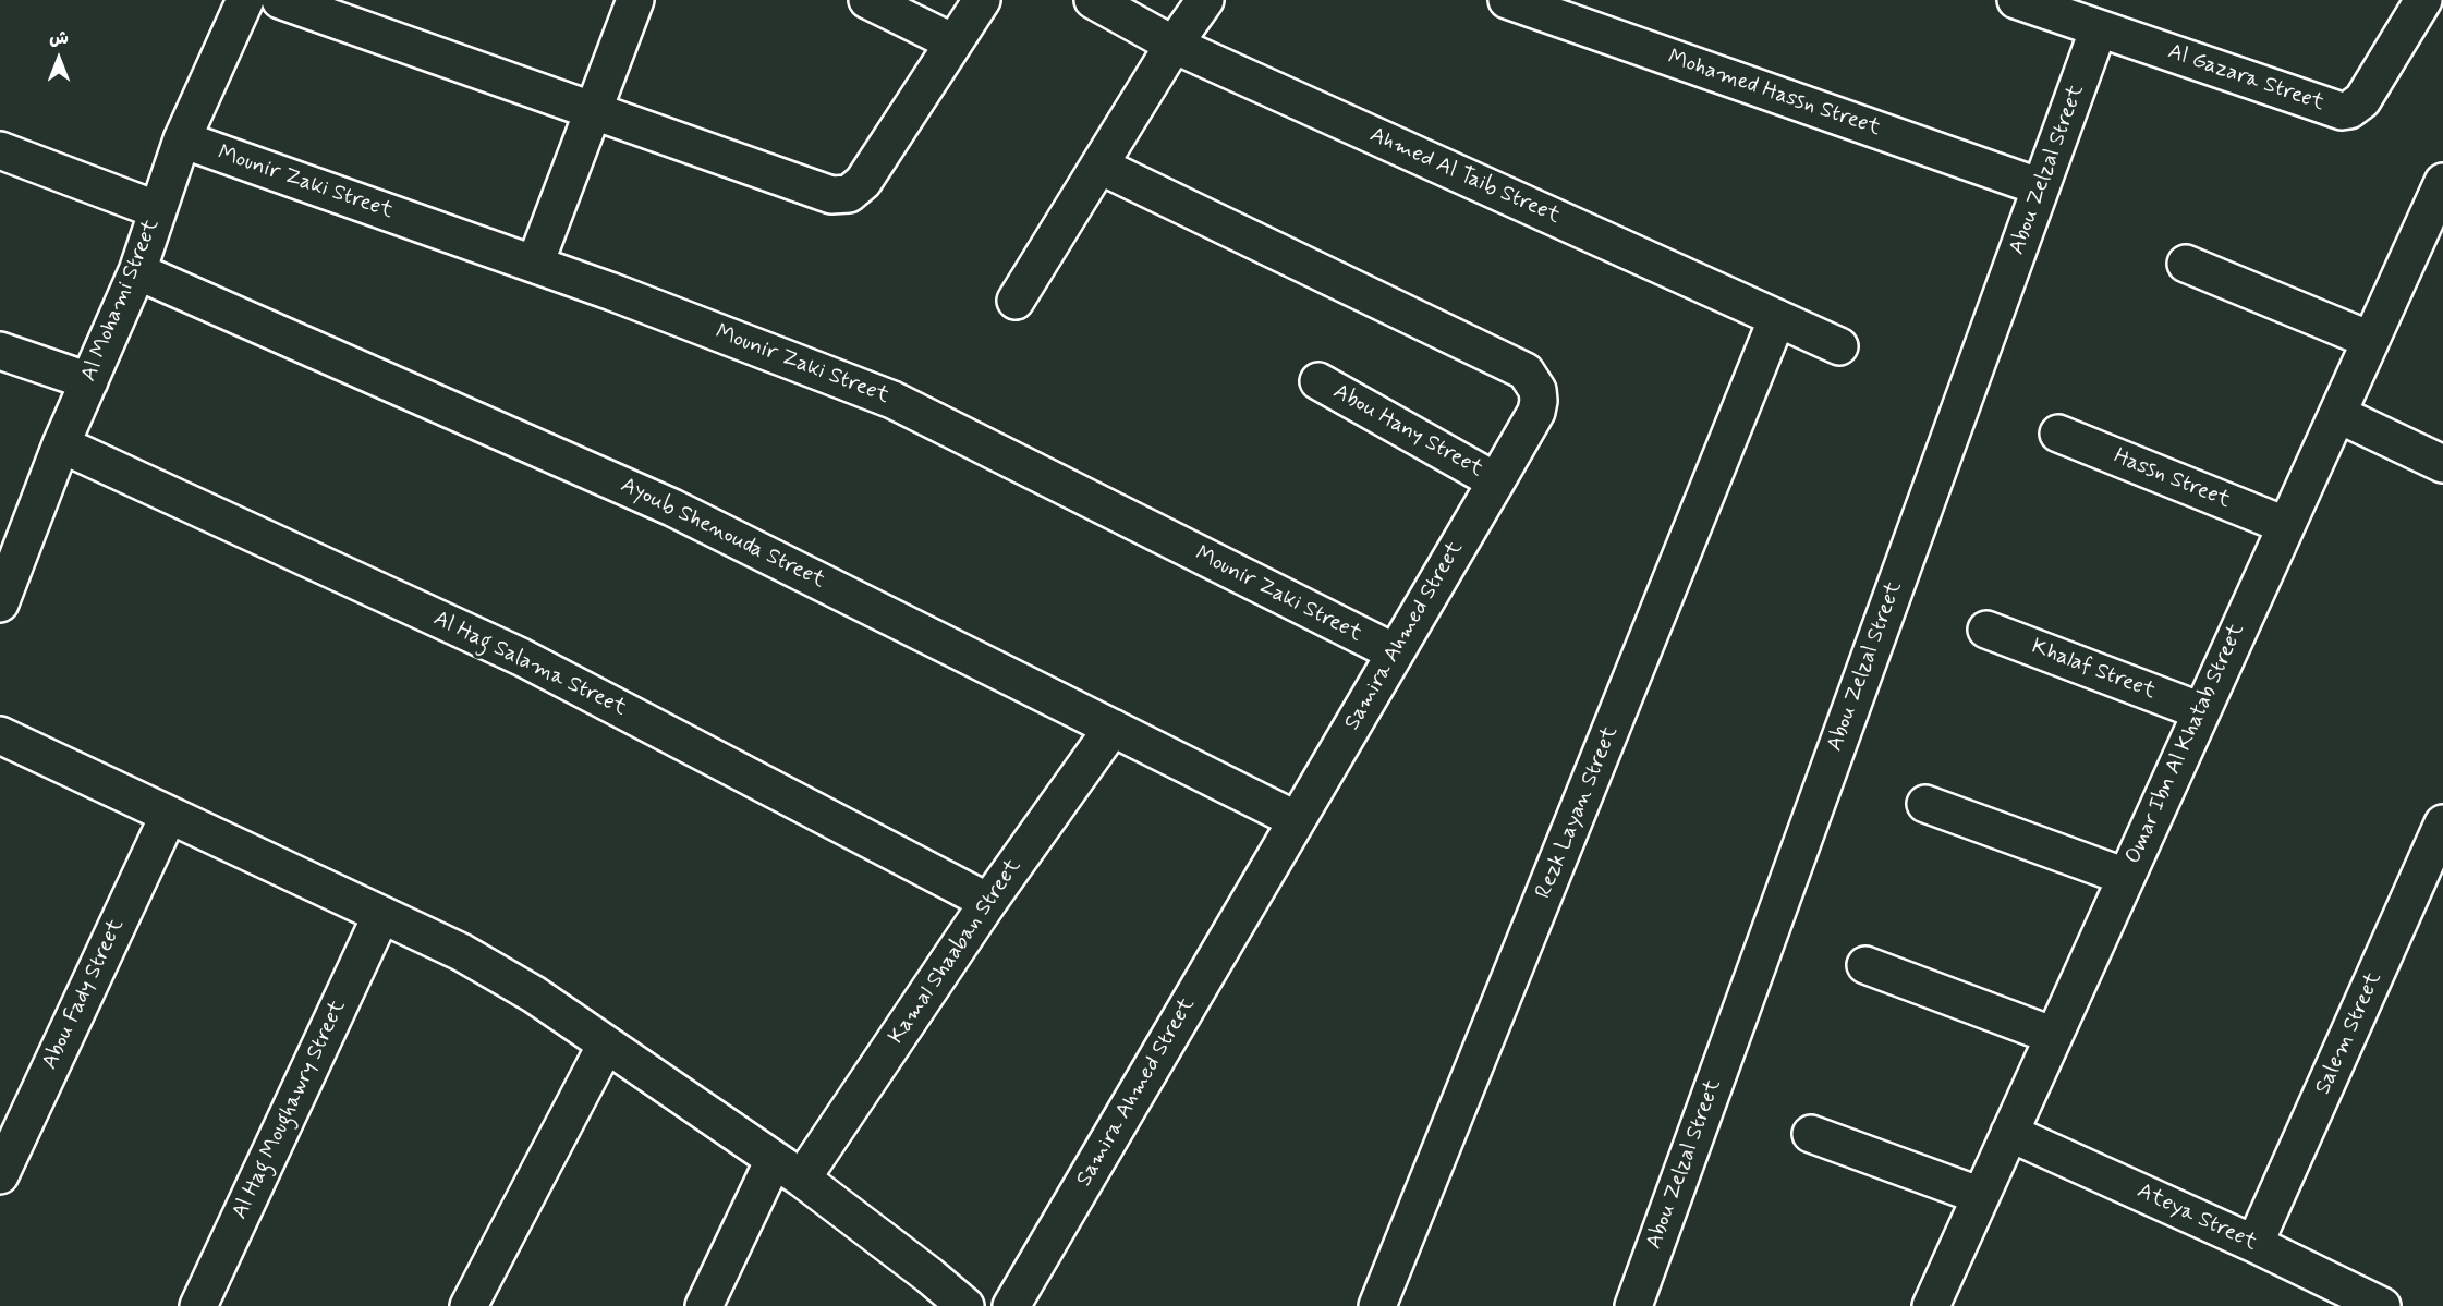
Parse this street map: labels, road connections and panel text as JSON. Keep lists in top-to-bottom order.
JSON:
{
  "streets": {
    "street": [
      "Al Gazara Street",
      "Mohamed Hassn Street",
      "Abou Zelzal Street",
      "Ahmed Al Taib Street",
      "Mounir Zaki Street",
      "Al Mohami Street",
      "Abou Hany Street",
      "Hassn Street",
      "Ayoub Shenouda Street",
      "Samira Ahmed Street",
      "Al Hag Salama Street",
      "Khalaf Street",
      "Omar Ibn Al Khatab Street",
      "Rezk Layan Street",
      "Kamal Shaaban Street",
      "Abou Fady Street",
      "Salem Street",
      "Al Hag Moughawry Street",
      "Ateya Street"
    ]
  },
  "crossings": [
    ["Al Gazara Street", "Abou Zelzal Street"],
    ["Mohamed Hassn Street", "Abou Zelzal Street"],
    ["Ahmed Al Taib Street", "Rezk Layan Street"],
    ["Mounir Zaki Street", "Al Mohami Street"],
    ["Mounir Zaki Street", "Samira Ahmed Street"],
    ["Al Mohami Street", "Ayoub Shenouda Street"],
    ["Al Mohami Street", "Al Hag Salama Street"],
    ["Abou Hany Street", "Samira Ahmed Street"],
    ["Hassn Street", "Omar Ibn Al Khatab Street"],
    ["Ayoub Shenouda Street", "Samira Ahmed Street"],
    ["Ayoub Shenouda Street", "Kamal Shaaban Street"],
    ["Al Hag Salama Street", "Kamal Shaaban Street"],
    ["Khalaf Street", "Omar Ibn Al Khatab Street"],
    ["Omar Ibn Al Khatab Street", "Ateya Street"],
    ["Salem Street", "Ateya Street"]
  ],
  "north": "top"
}
